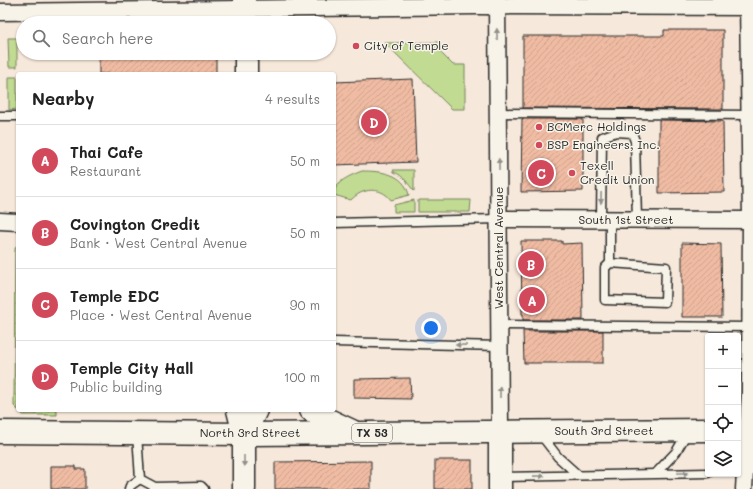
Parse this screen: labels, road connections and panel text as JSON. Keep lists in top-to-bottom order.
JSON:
{
  "streets": {
    "main road": [
      "West Central Avenue",
      "South 3rd Street",
      "North 3rd Street",
      "TX 53"
    ],
    "street": ["South 1st Street"]
  },
  "crossings": [
    ["South 1st Street", "West Central Avenue"],
    ["West Central Avenue", "South 3rd Street"],
    ["West Central Avenue", "North 3rd Street"],
    ["South 3rd Street", "North 3rd Street"]
  ],
  "one_way": ["West Central Avenue"],
  "places": [
    "City of Temple",
    "BCMerc Holdings",
    "BSP Engineers, Inc.",
    "Texell Credit Union"
  ],
  "page": {
    "search": "Search here",
    "heading": ["Nearby", "4 results"],
    "pins": [
      "D",
      "C",
      "B",
      "A"
    ],
    "list": [
      {
        "mark": "A",
        "name": "Thai Cafe",
        "note": "Restaurant",
        "value": "50 m"
      },
      {
        "mark": "B",
        "name": "Covington Credit",
        "note": "Bank · West Central Avenue",
        "value": "50 m"
      },
      {
        "mark": "C",
        "name": "Temple EDC",
        "note": "Place · West Central Avenue",
        "value": "90 m"
      },
      {
        "mark": "D",
        "name": "Temple City Hall",
        "note": "Public building",
        "value": "100 m"
      }
    ],
    "map_buttons": ["+", "−"]
  }
}
